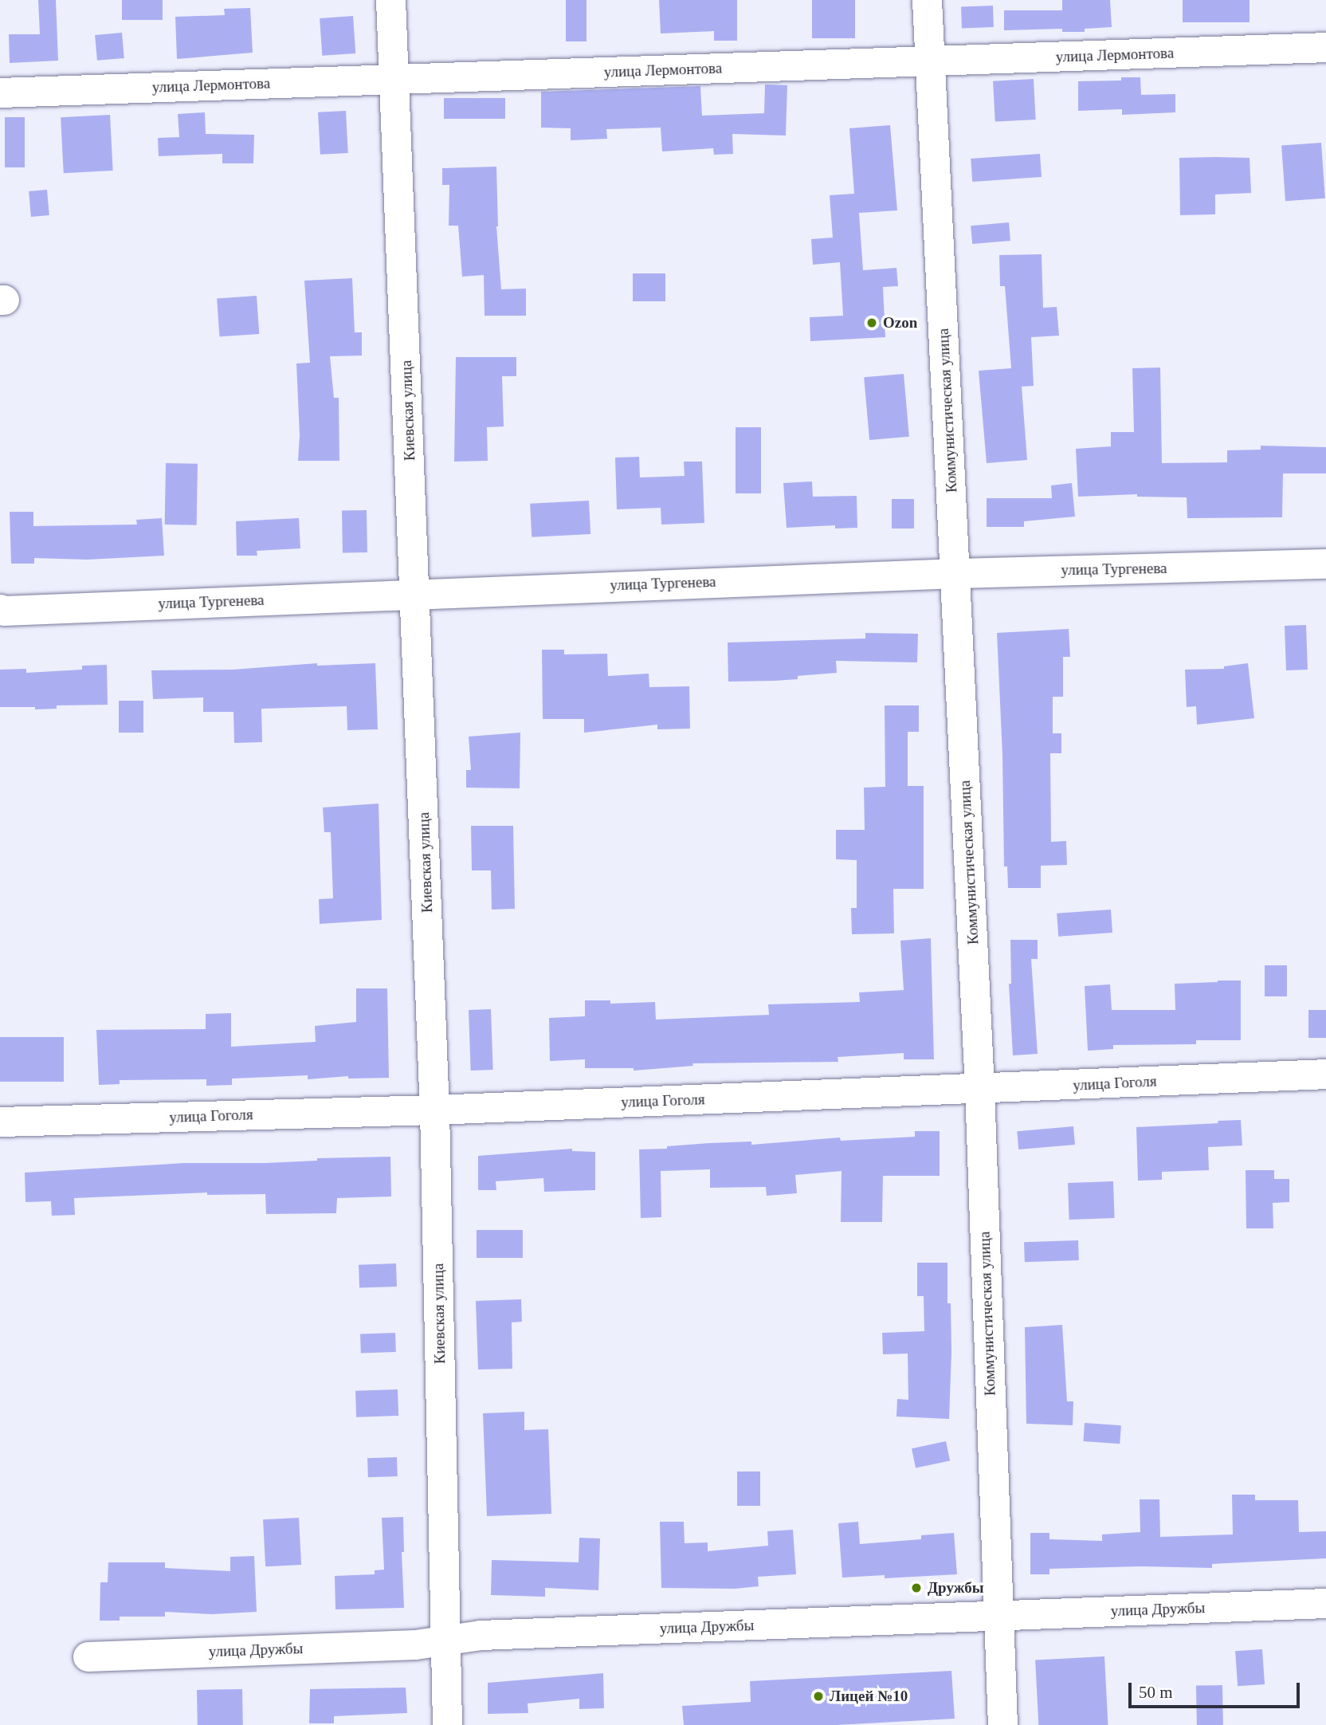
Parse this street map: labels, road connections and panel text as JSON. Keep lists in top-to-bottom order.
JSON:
{
  "streets": {
    "street": [
      "улица Лермонтова",
      "Киевская улица",
      "Коммунистическая улица",
      "улица Тургенева",
      "улица Гоголя",
      "улица Дружбы"
    ]
  },
  "crossings": [
    ["улица Лермонтова", "Киевская улица"],
    ["улица Лермонтова", "Коммунистическая улица"],
    ["Киевская улица", "улица Тургенева"],
    ["Киевская улица", "улица Гоголя"],
    ["Киевская улица", "улица Дружбы"],
    ["Коммунистическая улица", "улица Тургенева"],
    ["Коммунистическая улица", "улица Гоголя"],
    ["Коммунистическая улица", "улица Дружбы"]
  ],
  "places": ["Ozon", "Дружбы", "Лицей №10"],
  "scale_bar": "50 m"
}
